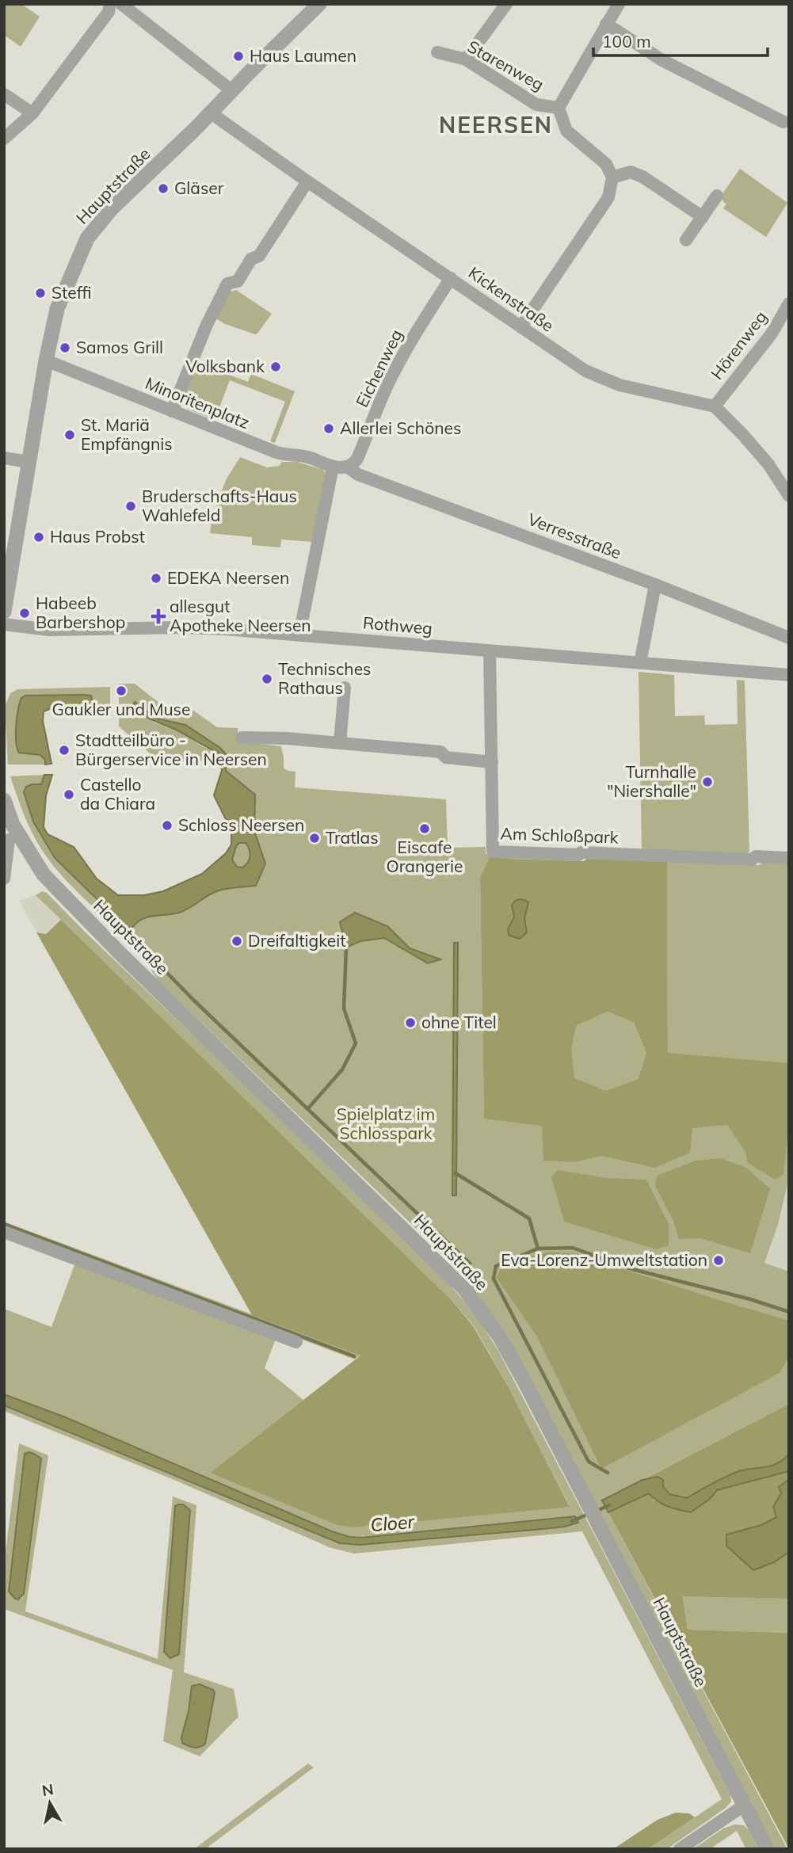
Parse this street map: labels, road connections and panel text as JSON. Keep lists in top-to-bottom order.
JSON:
{
  "streets": {
    "street": [
      "Starenweg",
      "Hauptstraße",
      "Kickenstraße",
      "Hörenweg",
      "Eichenweg",
      "Minoritenplatz",
      "Verresstraße",
      "Rothweg",
      "Am Schloßpark"
    ]
  },
  "crossings": [
    ["Hauptstraße", "Kickenstraße"],
    ["Hauptstraße", "Minoritenplatz"],
    ["Kickenstraße", "Hörenweg"],
    ["Kickenstraße", "Eichenweg"],
    ["Eichenweg", "Minoritenplatz"],
    ["Eichenweg", "Verresstraße"],
    ["Eichenweg", "Rothweg"],
    ["Minoritenplatz", "Verresstraße"],
    ["Rothweg", "Am Schloßpark"]
  ],
  "districts": ["NEERSEN"],
  "water": ["Cloer"],
  "parks": ["Spielplatz im Schlosspark"],
  "places": {
    "other": [
      "Haus Laumen",
      "Gläser",
      "Steffi",
      "Samos Grill",
      "Volksbank",
      "Allerlei Schönes",
      "St. Mariä Empfängnis",
      "Bruderschafts-Haus Wahlefeld",
      "Haus Probst",
      "EDEKA Neersen",
      "Habeeb Barbershop",
      "Technisches Rathaus",
      "Gaukler und Muse",
      "Stadtteilbüro - Bürgerservice in Neersen",
      "Turnhalle \"Niershalle\"",
      "Castello da Chiara",
      "Schloss Neersen",
      "Eiscafe Orangerie",
      "Tratlas",
      "Dreifaltigkeit",
      "ohne Titel",
      "Eva-Lorenz-Umweltstation"
    ],
    "health": ["allesgut Apotheke Neersen"]
  },
  "scale_bar": "100 m",
  "north": "top"
}
